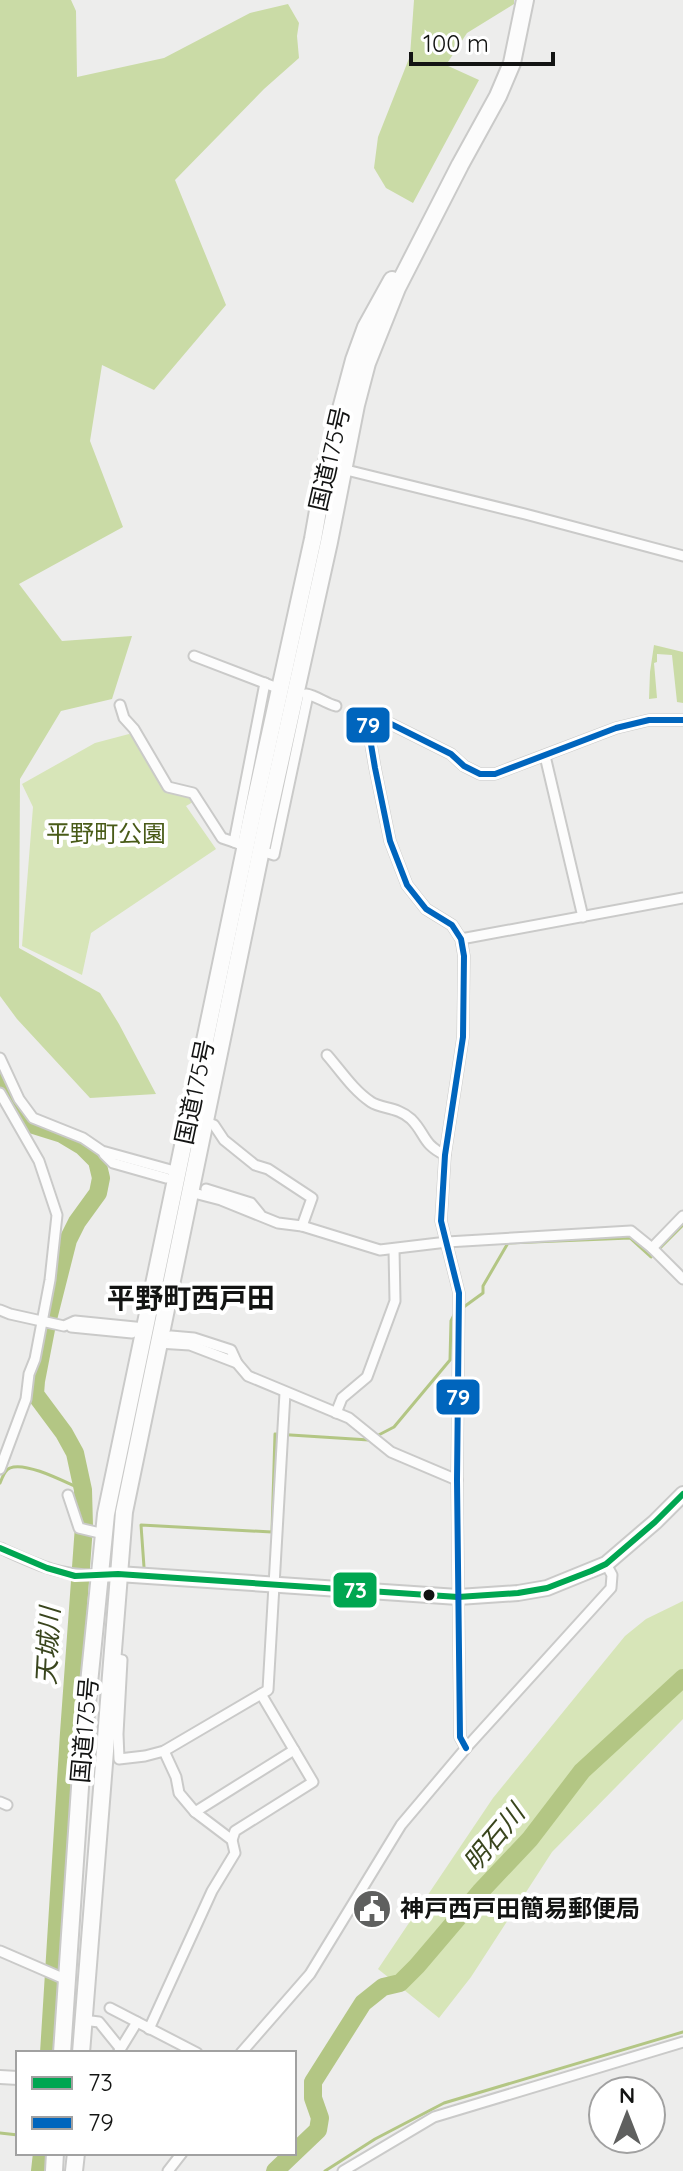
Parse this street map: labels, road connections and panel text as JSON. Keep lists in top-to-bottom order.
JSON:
{
  "streets": {
    "highway": ["国道175号"]
  },
  "districts": ["平野町西戸田"],
  "water": ["天城川", "明石川"],
  "parks": ["平野町公園"],
  "places": {
    "public building": ["神戸西戸田簡易郵便局"]
  },
  "lines": ["transit line 79", "transit line 73"],
  "legend": ["73", "79"],
  "scale_bar": "100 m",
  "north": "top"
}
